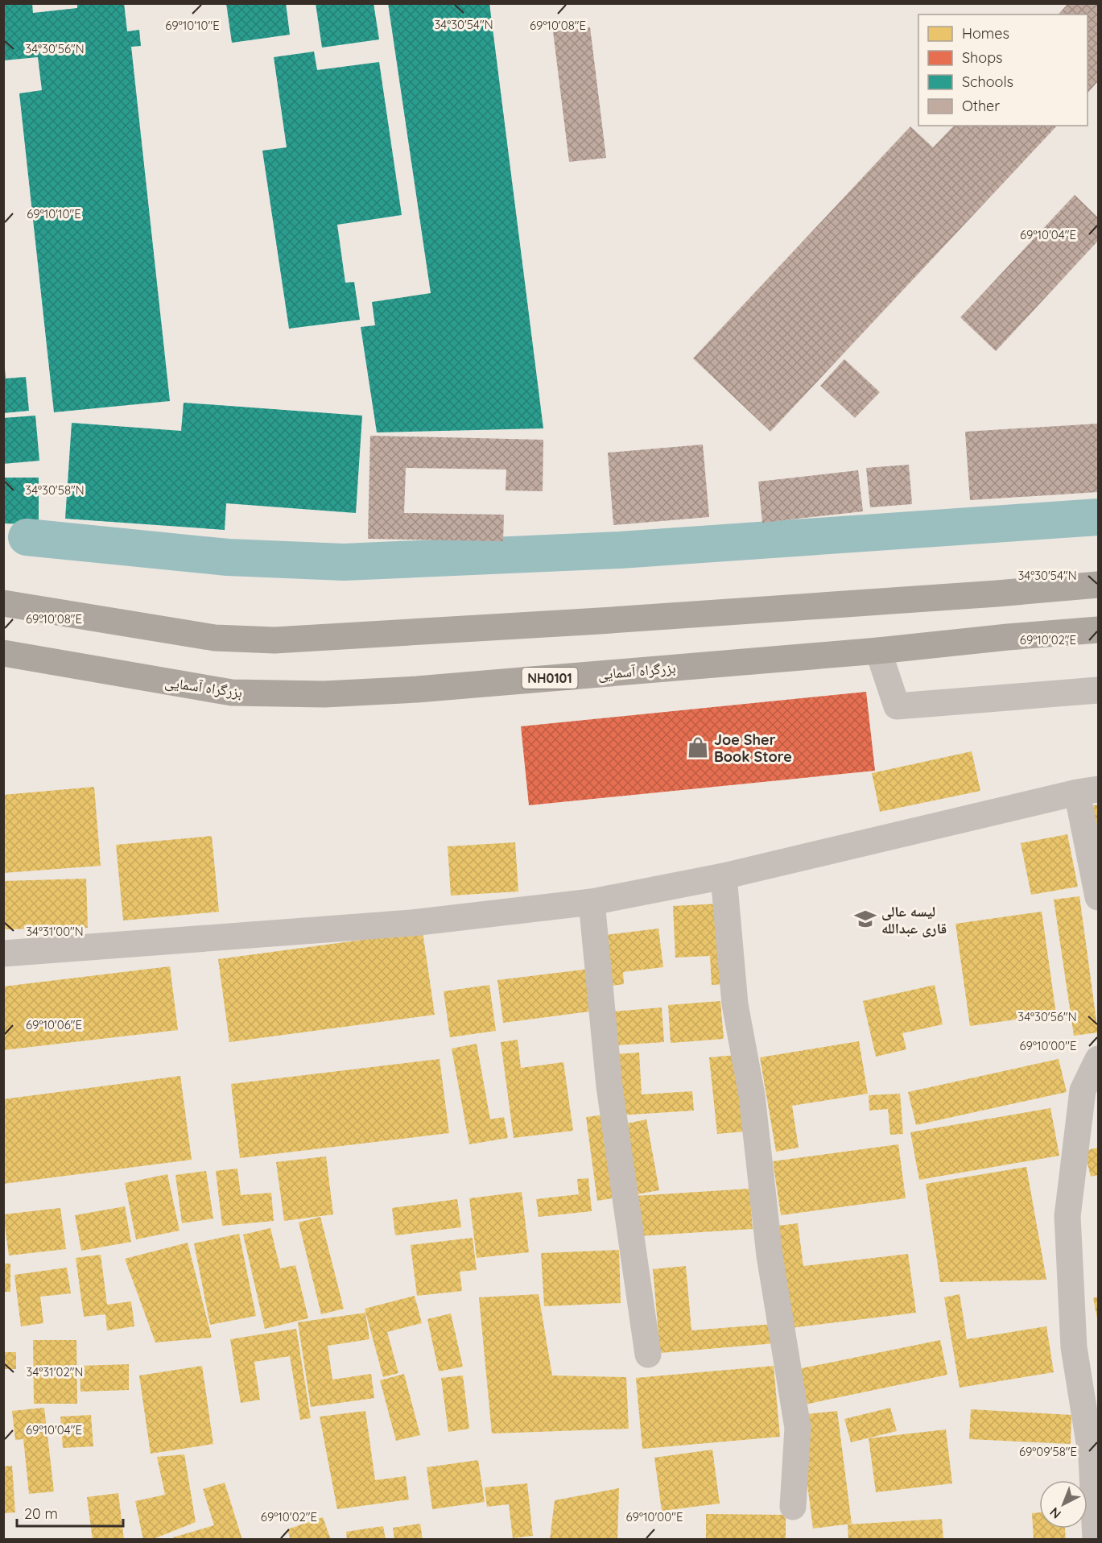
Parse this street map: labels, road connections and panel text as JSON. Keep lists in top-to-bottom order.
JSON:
{
  "streets": {
    "highway": ["بزرگراه آسمایی", "NH0101"]
  },
  "places": {
    "shop": ["Joe Sher Book Store"],
    "school or university": ["لیسه عالی قاری عبدالله"]
  },
  "legend": [
    "Homes",
    "Shops",
    "Schools",
    "Other"
  ],
  "scale_bar": "20 m",
  "north": "bottom left",
  "coordinates": [
    "34°30'54\"N",
    "69°10'10\"E",
    "69°10'08\"E",
    "34°30'56\"N",
    "69°10'04\"E",
    "34°30'58\"N",
    "69°10'02\"E",
    "34°31'00\"N",
    "69°10'06\"E",
    "69°10'00\"E",
    "34°31'02\"N",
    "69°09'58\"E"
  ]
}
